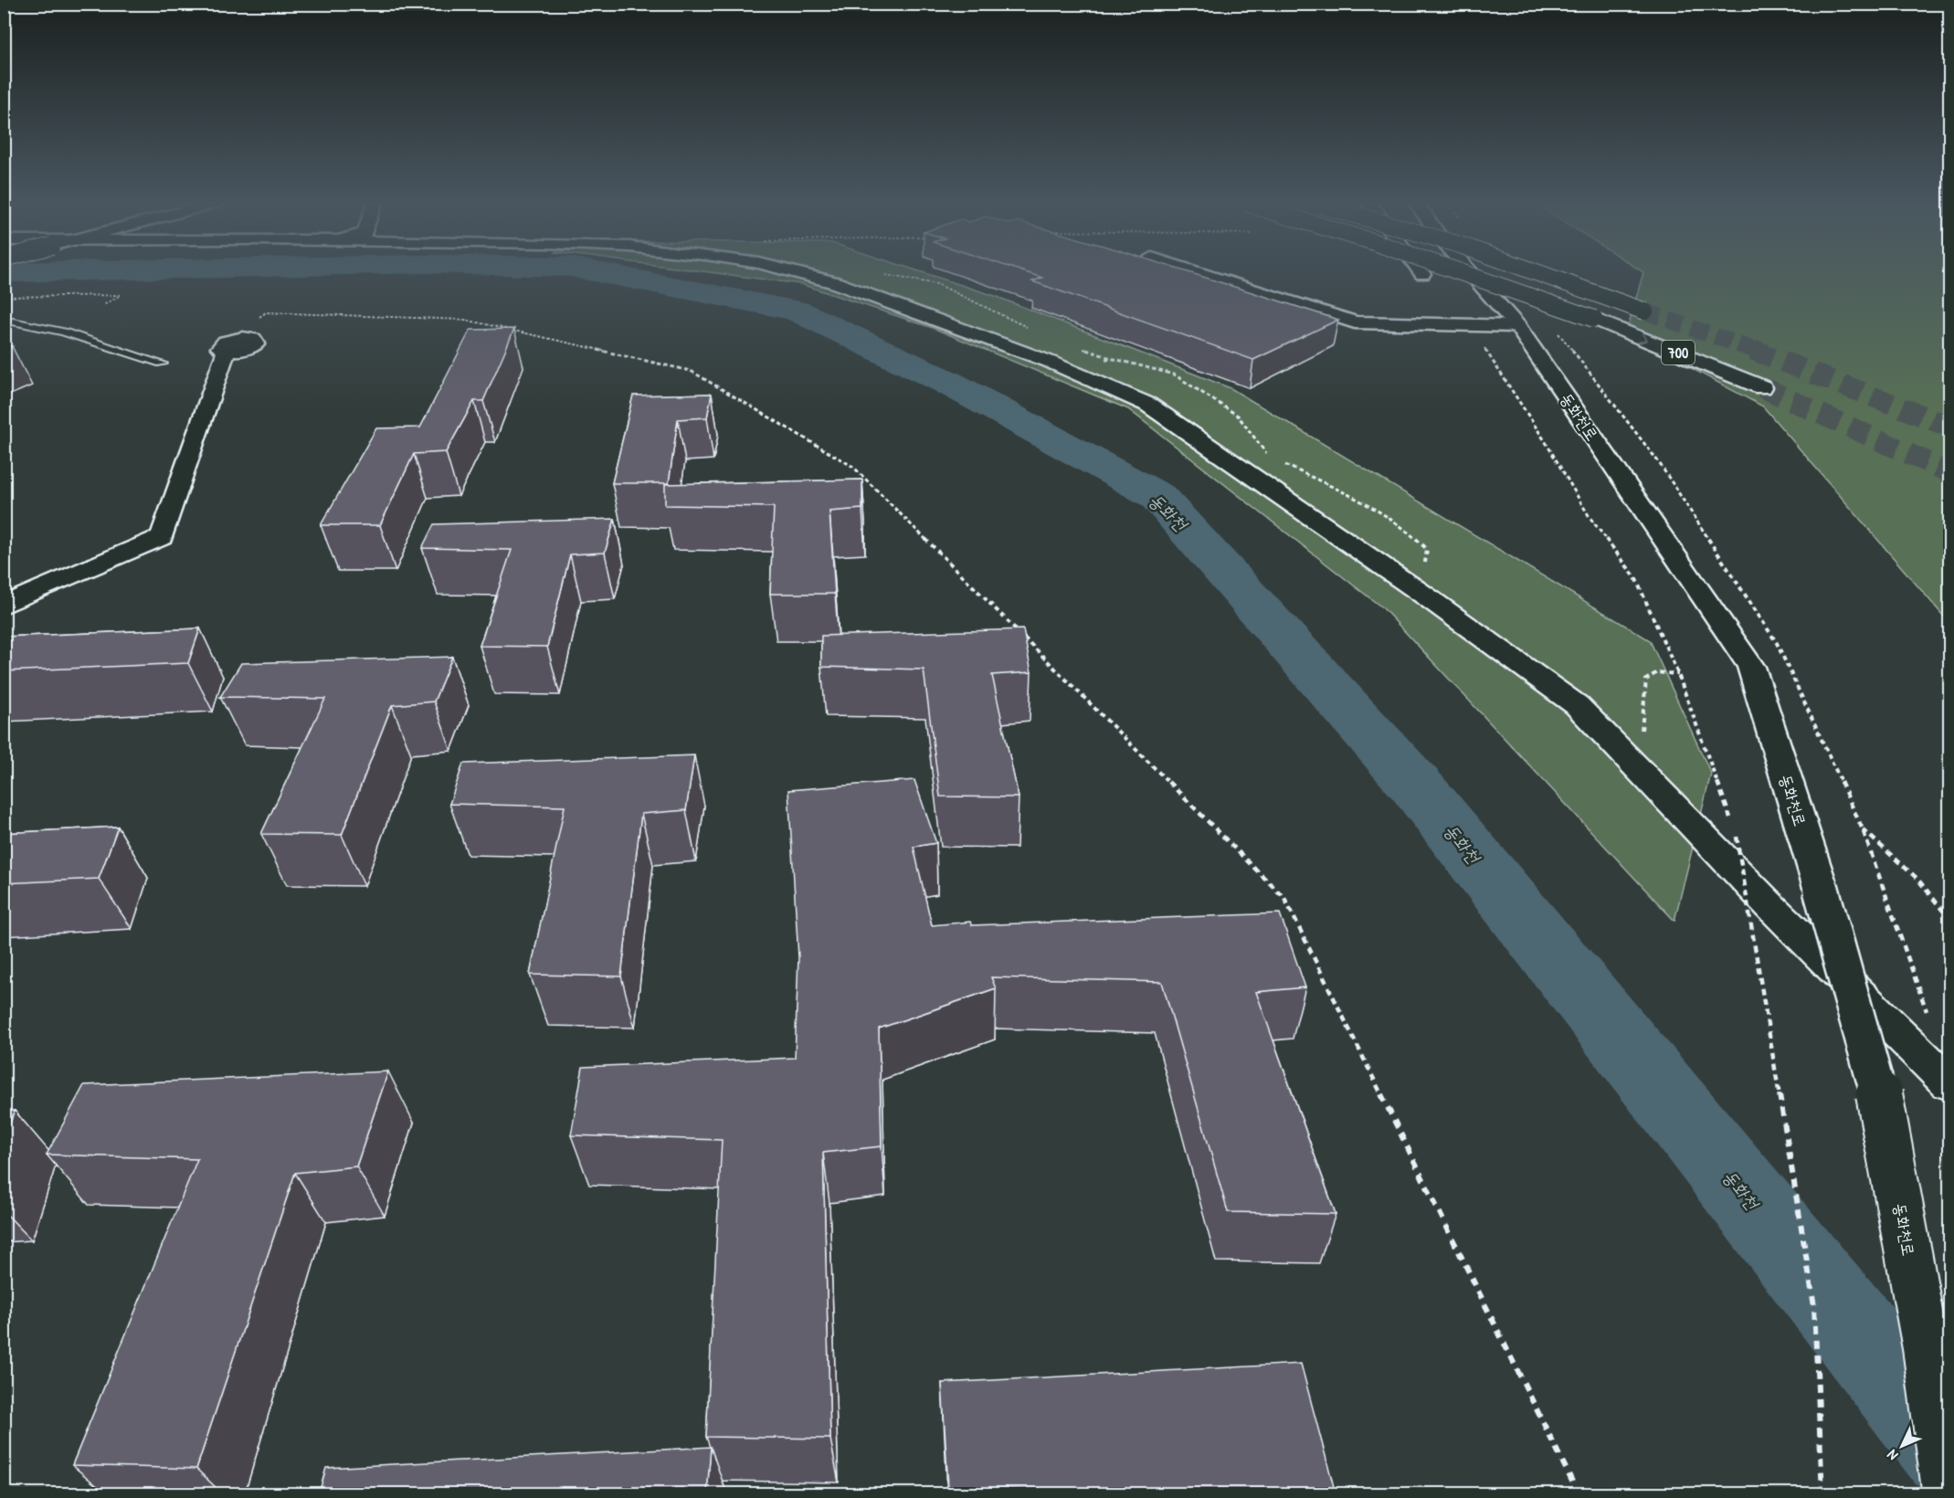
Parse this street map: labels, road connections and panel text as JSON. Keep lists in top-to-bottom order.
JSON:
{
  "streets": {
    "main road": ["700", "동화천로"]
  },
  "water": ["동화천"],
  "north": "bottom left"
}
